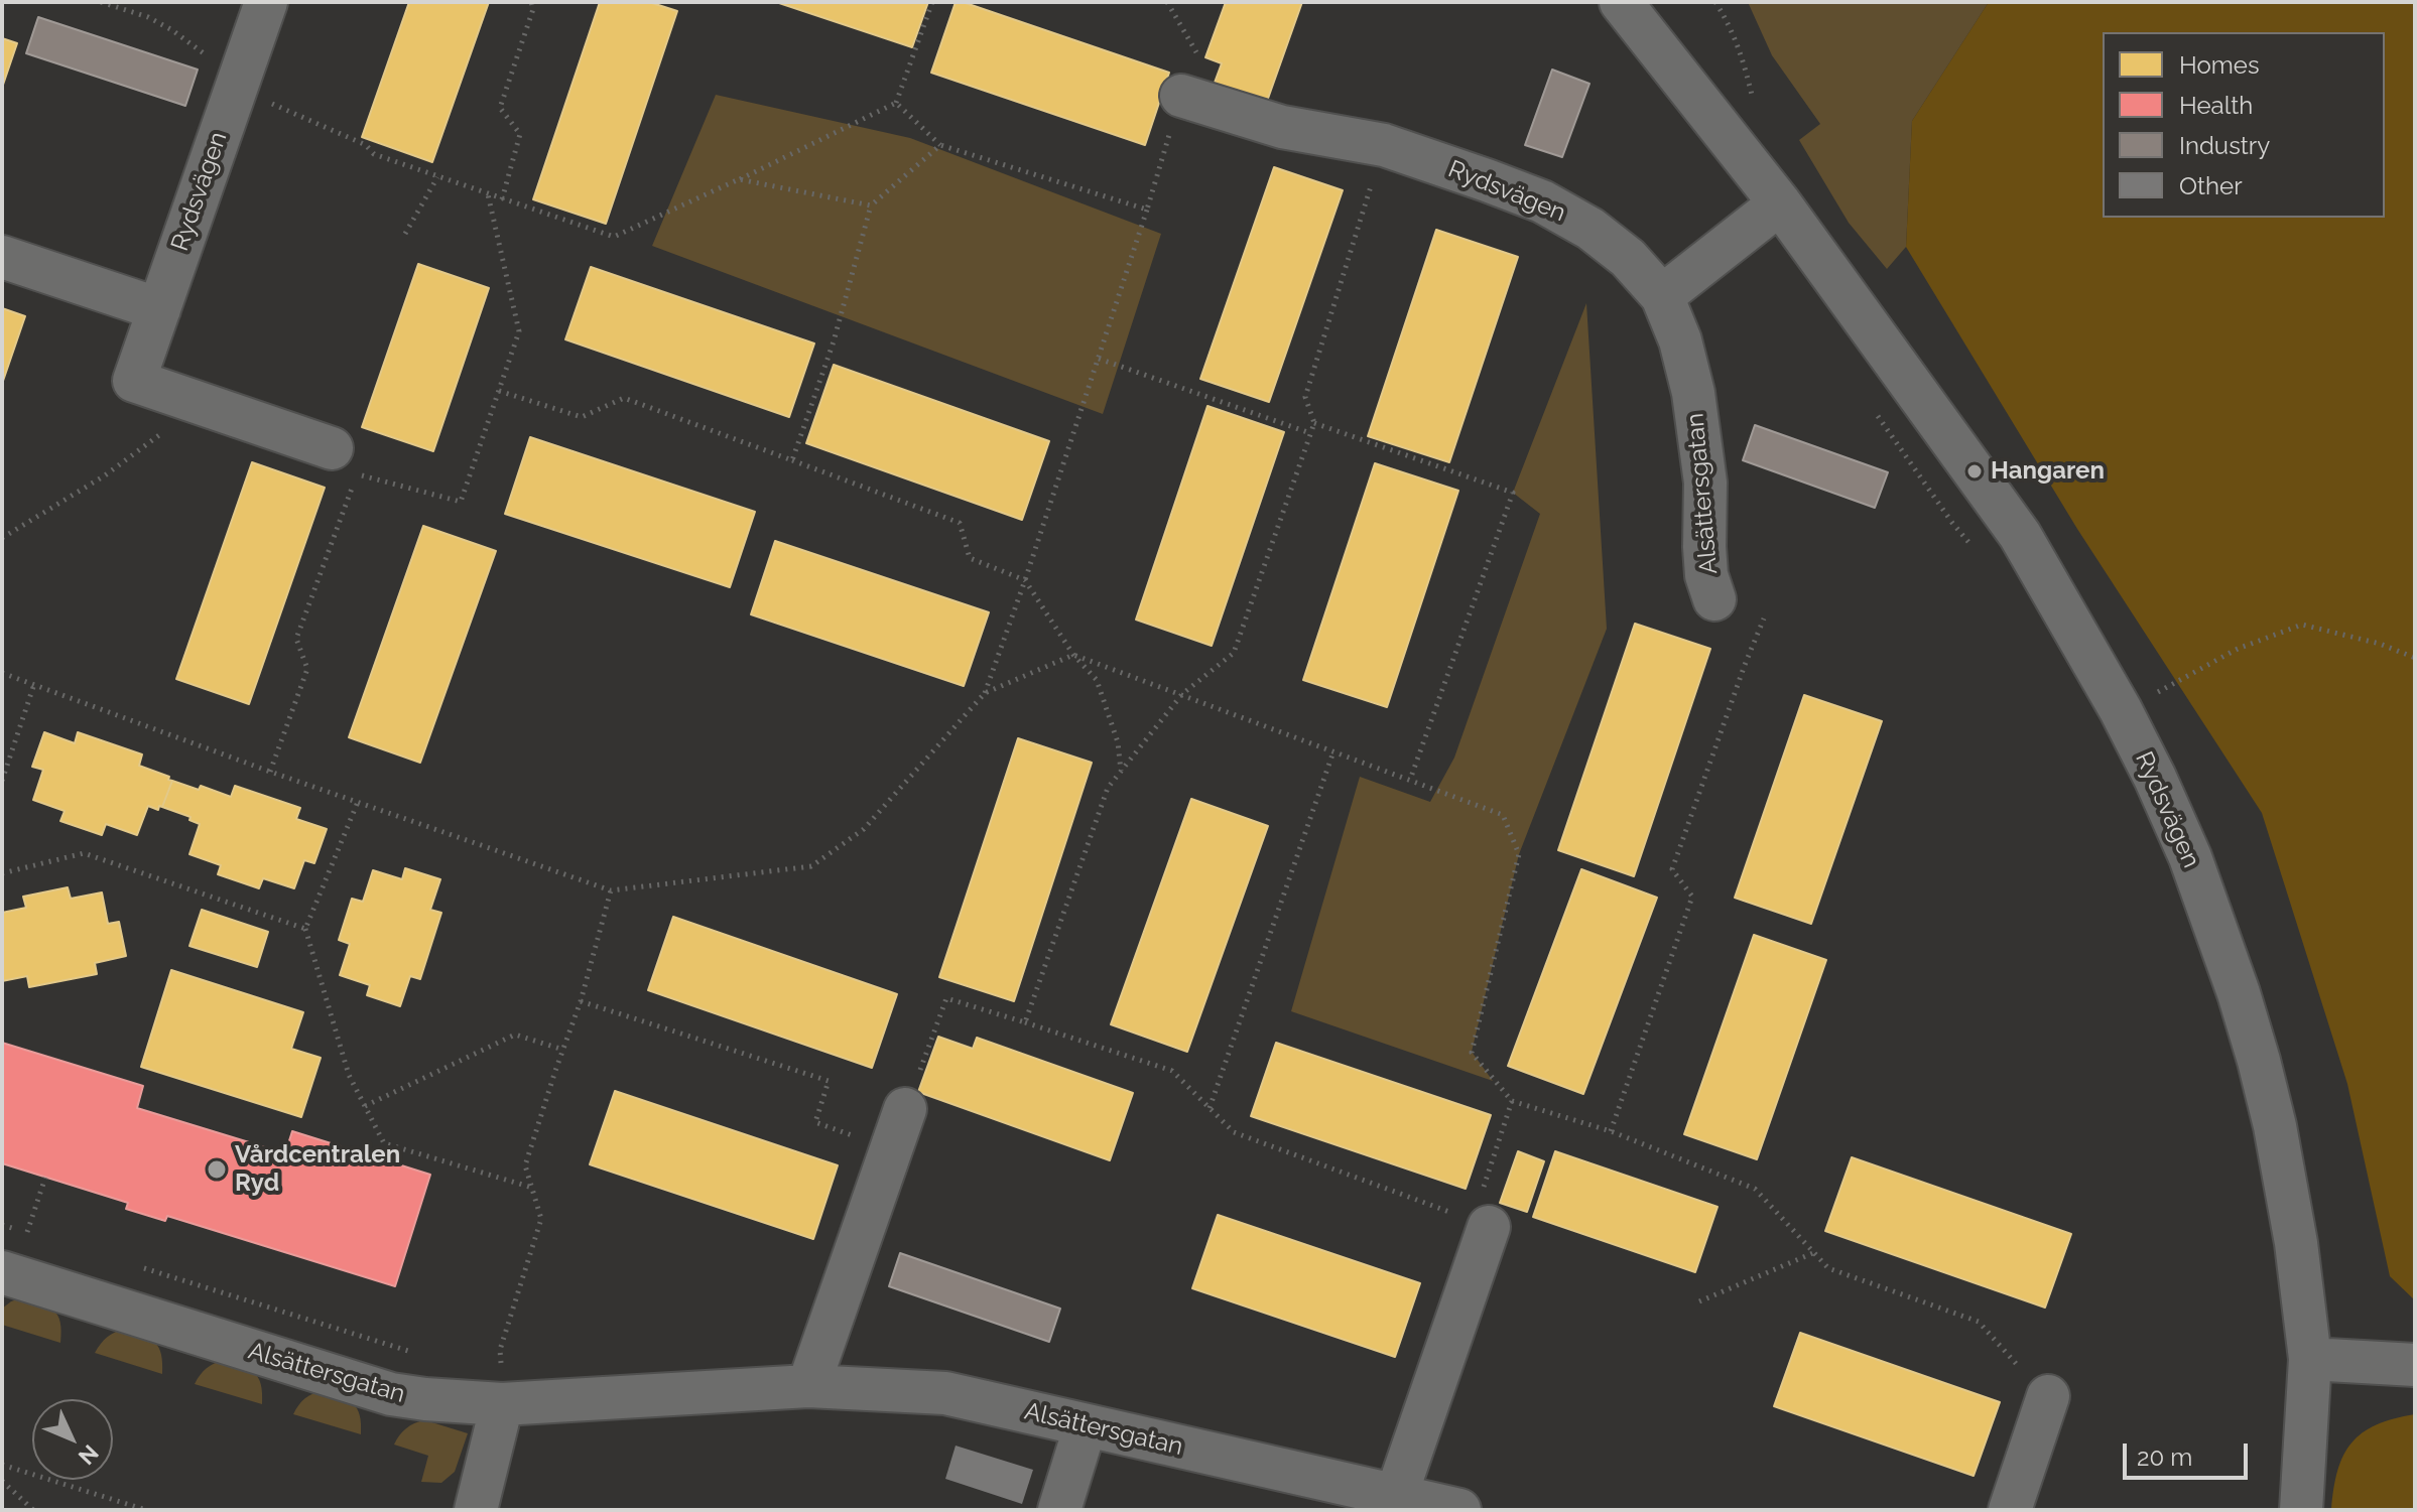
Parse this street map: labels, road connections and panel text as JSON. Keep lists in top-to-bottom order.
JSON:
{
  "streets": {
    "street": ["Rydsvägen", "Alsättersgatan"]
  },
  "crossings": [
    ["Rydsvägen", "Alsättersgatan"]
  ],
  "places": ["Hangaren", "Vårdcentralen Ryd"],
  "legend": [
    "Homes",
    "Health",
    "Industry",
    "Other"
  ],
  "scale_bar": "20 m",
  "north": "bottom right"
}
